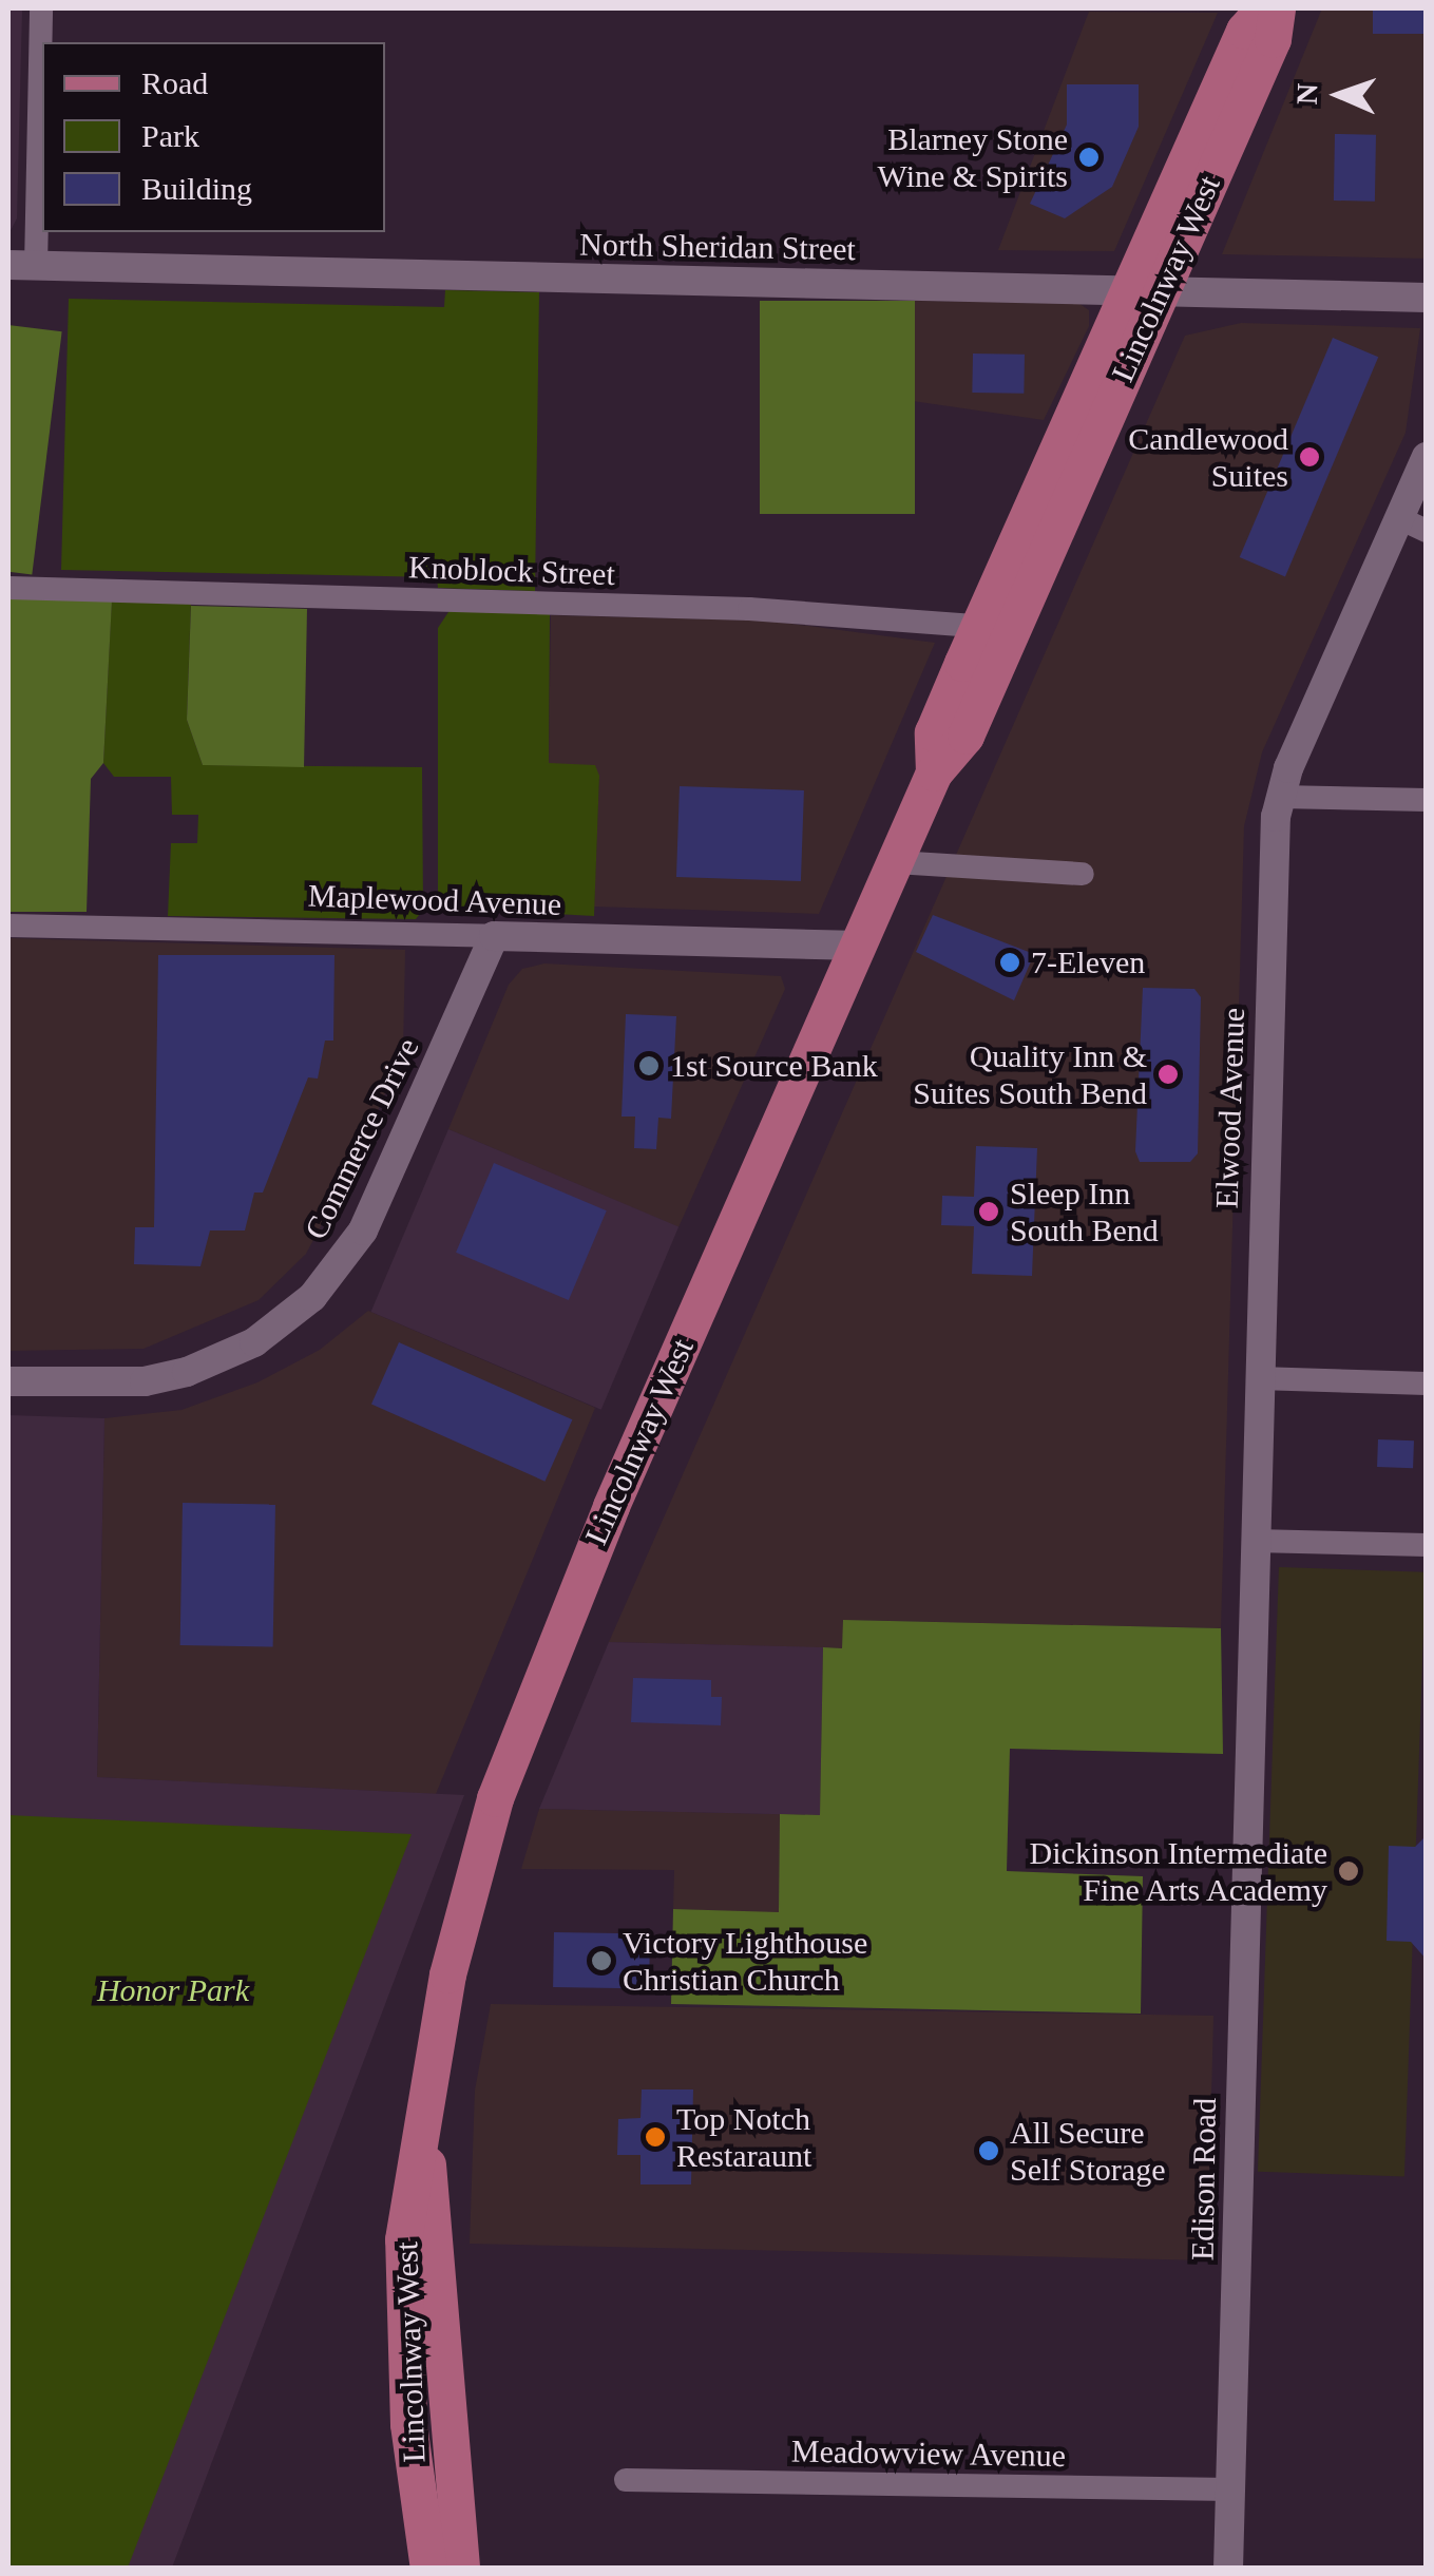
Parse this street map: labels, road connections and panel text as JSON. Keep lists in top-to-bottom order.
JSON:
{
  "streets": {
    "main road": ["Lincolnway West"],
    "street": [
      "North Sheridan Street",
      "Knoblock Street",
      "Maplewood Avenue",
      "Elwood Avenue",
      "Commerce Drive",
      "Edison Road",
      "Meadowview Avenue"
    ]
  },
  "crossings": [
    ["North Sheridan Street", "Lincolnway West"],
    ["Lincolnway West", "Knoblock Street"],
    ["Lincolnway West", "Maplewood Avenue"],
    ["Maplewood Avenue", "Commerce Drive"],
    ["Elwood Avenue", "Edison Road"],
    ["Edison Road", "Meadowview Avenue"]
  ],
  "parks": ["Honor Park"],
  "places": [
    "Blarney Stone Wine & Spirits",
    "Candlewood Suites",
    "7-Eleven",
    "1st Source Bank",
    "Quality Inn & Suites South Bend",
    "Sleep Inn South Bend",
    "Dickinson Intermediate Fine Arts Academy",
    "Victory Lighthouse Christian Church",
    "Top Notch Restaraunt",
    "All Secure Self Storage"
  ],
  "legend": ["Road", "Park", "Building"],
  "north": "left"
}
